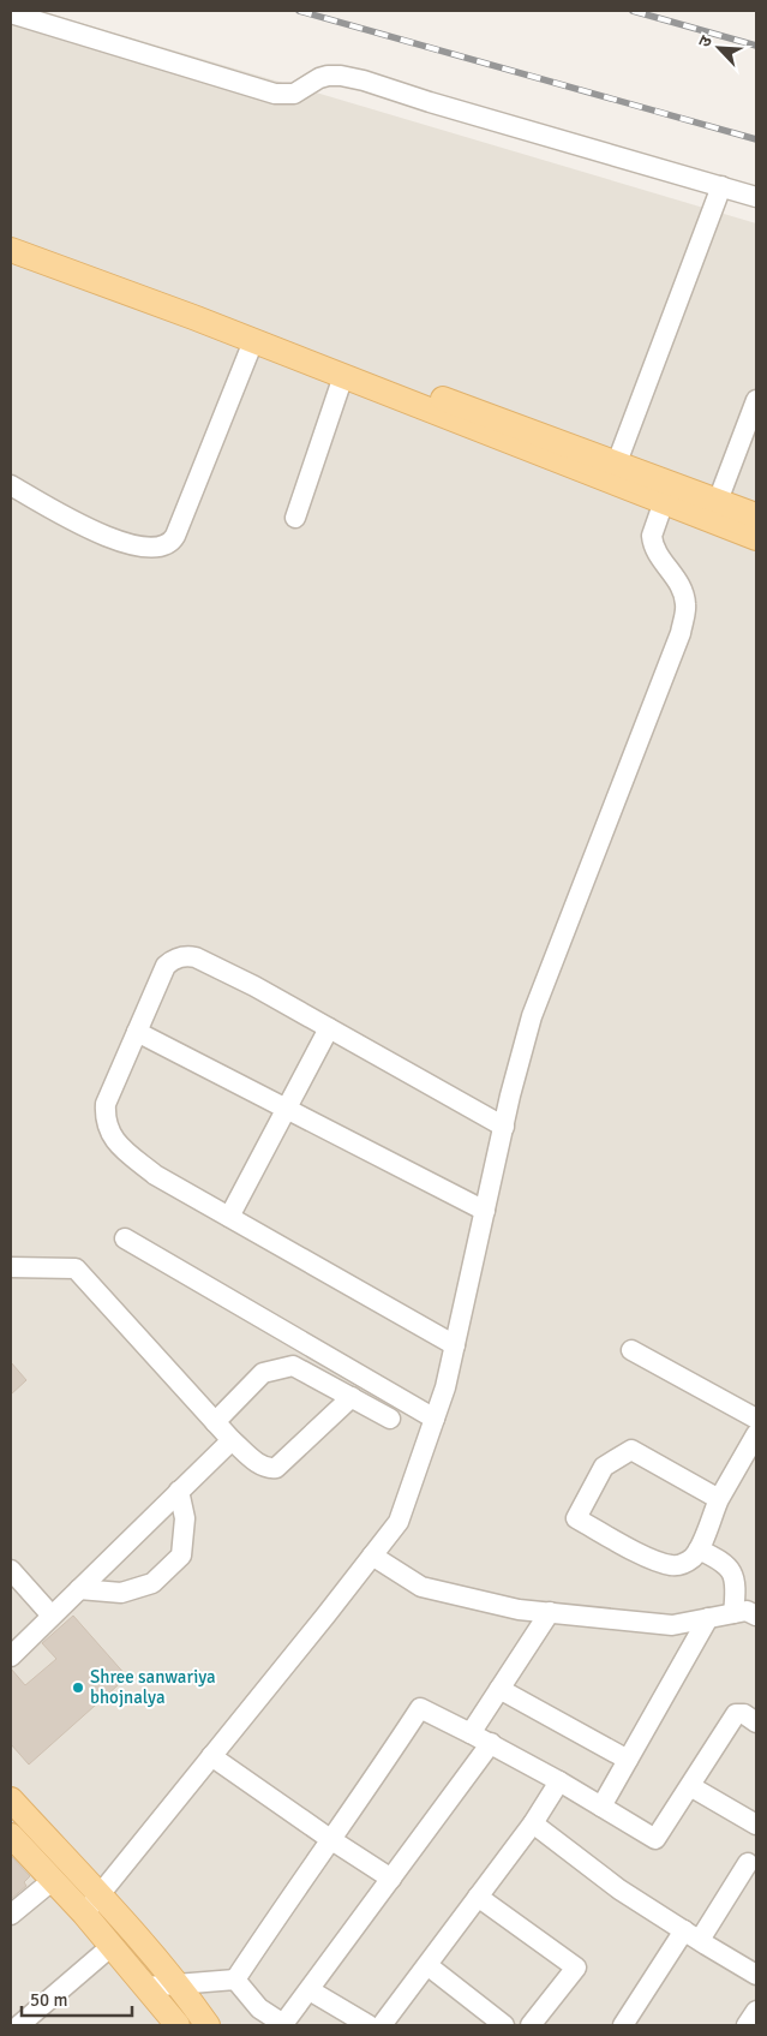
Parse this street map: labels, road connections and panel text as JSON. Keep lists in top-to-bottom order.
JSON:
{
  "places": ["Shree sanwariya bhojnalya"],
  "scale_bar": "50 m",
  "north": "top left"
}
